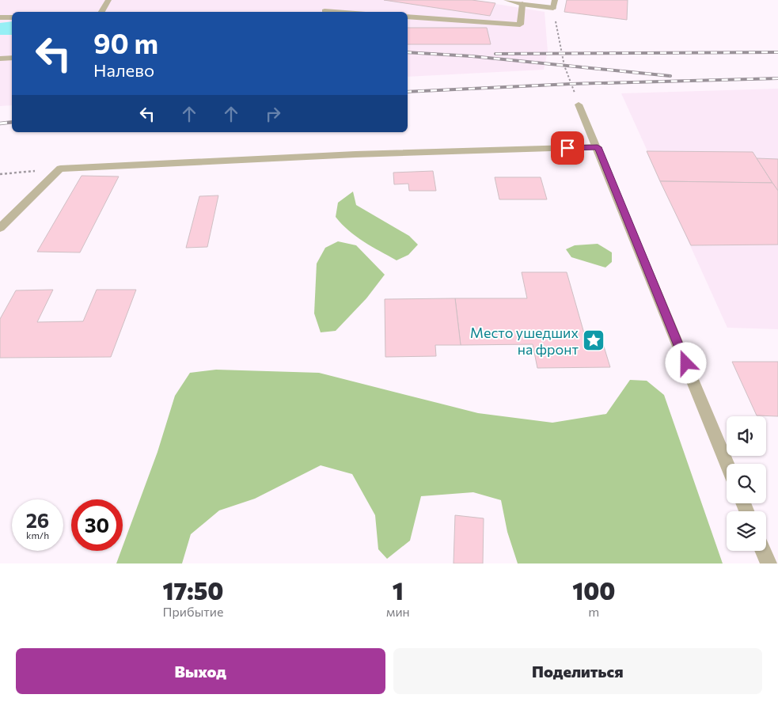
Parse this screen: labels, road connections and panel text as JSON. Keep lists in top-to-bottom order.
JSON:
{
  "places": {
    "place": ["Место ушедших на фронт"]
  },
  "page": {
    "turn": ["90 m", "Налево"],
    "speed": "26 km/h",
    "limit": "30",
    "eta": [
      "17:50",
      "Прибытие",
      "1",
      "мин",
      "100",
      "m"
    ],
    "buttons": ["Выход", "Поделиться"]
  }
}
